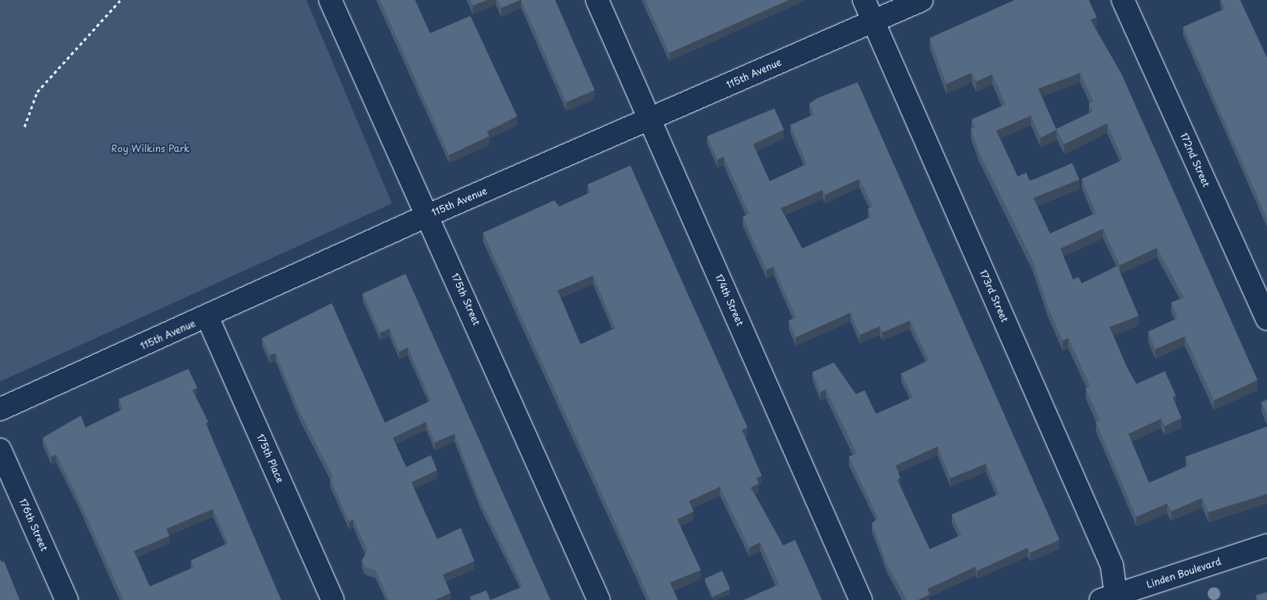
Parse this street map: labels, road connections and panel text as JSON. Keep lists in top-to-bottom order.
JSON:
{
  "streets": {
    "street": [
      "115th Avenue",
      "172nd Street",
      "173rd Street",
      "175th Street",
      "174th Street",
      "175th Place",
      "176th Street",
      "Linden Boulevard"
    ]
  },
  "crossings": [
    ["115th Avenue", "173rd Street"],
    ["115th Avenue", "175th Street"],
    ["115th Avenue", "174th Street"],
    ["115th Avenue", "175th Place"],
    ["173rd Street", "Linden Boulevard"]
  ],
  "parks": ["Roy Wilkins Park"]
}
